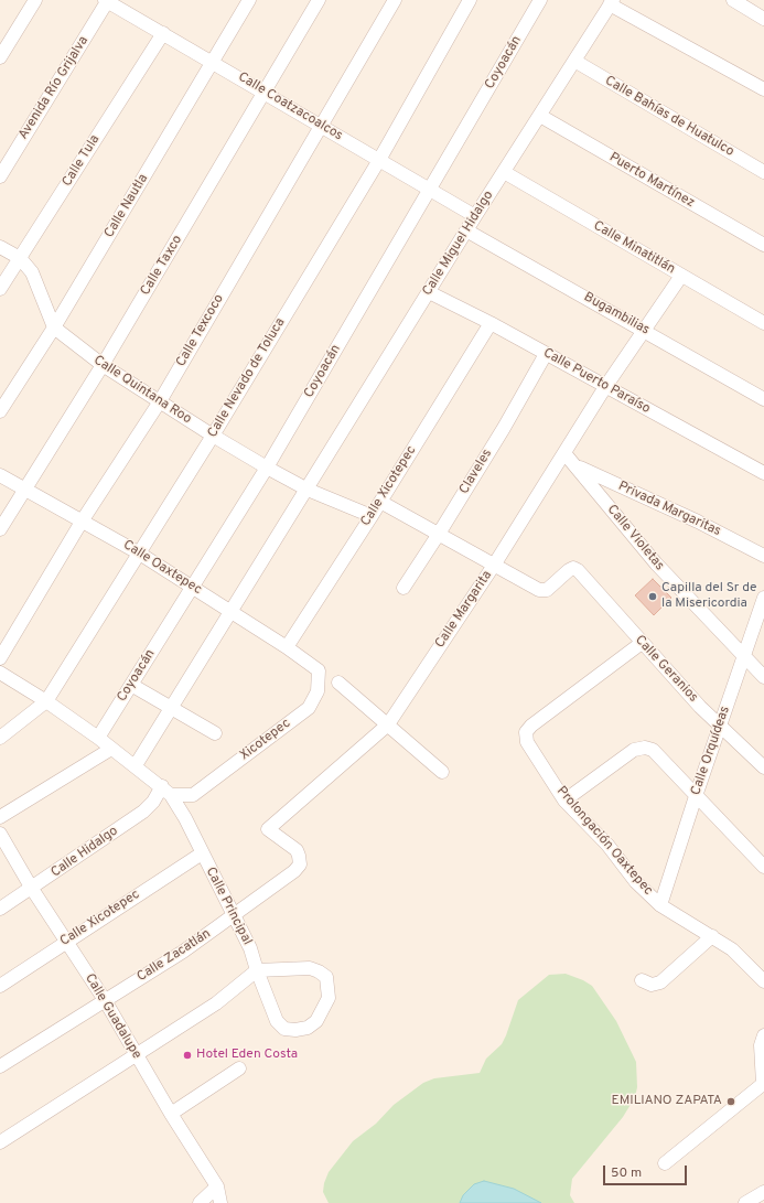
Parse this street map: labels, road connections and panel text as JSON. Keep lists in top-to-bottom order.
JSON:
{
  "streets": {
    "street": [
      "Coyoacán",
      "Avenida Río Grijalva",
      "Calle Coatzacoalcos",
      "Calle Bahías de Huatulco",
      "Calle Tula",
      "Puerto Martínez",
      "Calle Nautla",
      "Calle Miguel Hidalgo",
      "Calle Minatitlán",
      "Calle Taxco",
      "Bugambilias",
      "Calle Texcoco",
      "Calle Nevado de Toluca",
      "Calle Puerto Paraíso",
      "Calle Quintana Roo",
      "Claveles",
      "Calle Xicotepec",
      "Privada Margaritas",
      "Calle Violetas",
      "Calle Oaxtepec",
      "Calle Margarita",
      "Calle Geranios",
      "Xicotepec",
      "Calle Orquídeas",
      "Prolongación Oaxtepec",
      "Calle Hidalgo",
      "Calle Principal",
      "Calle Zacatlán",
      "Calle Guadalupe"
    ]
  },
  "crossings": [
    ["Coyoacán", "Calle Coatzacoalcos"],
    ["Coyoacán", "Calle Quintana Roo"],
    ["Coyoacán", "Calle Oaxtepec"],
    ["Coyoacán", "Calle Principal"],
    ["Avenida Río Grijalva", "Calle Coatzacoalcos"],
    ["Calle Coatzacoalcos", "Calle Tula"],
    ["Calle Coatzacoalcos", "Calle Nautla"],
    ["Calle Coatzacoalcos", "Calle Miguel Hidalgo"],
    ["Calle Coatzacoalcos", "Calle Taxco"],
    ["Calle Coatzacoalcos", "Calle Texcoco"],
    ["Calle Coatzacoalcos", "Calle Nevado de Toluca"],
    ["Calle Bahías de Huatulco", "Calle Miguel Hidalgo"],
    ["Puerto Martínez", "Calle Miguel Hidalgo"],
    ["Calle Nautla", "Calle Quintana Roo"],
    ["Calle Miguel Hidalgo", "Calle Minatitlán"],
    ["Calle Miguel Hidalgo", "Bugambilias"],
    ["Calle Miguel Hidalgo", "Calle Puerto Paraíso"],
    ["Calle Miguel Hidalgo", "Calle Quintana Roo"],
    ["Calle Miguel Hidalgo", "Calle Oaxtepec"],
    ["Calle Minatitlán", "Calle Margarita"],
    ["Calle Taxco", "Calle Quintana Roo"],
    ["Calle Taxco", "Calle Oaxtepec"],
    ["Bugambilias", "Calle Margarita"],
    ["Calle Texcoco", "Calle Quintana Roo"],
    ["Calle Texcoco", "Calle Oaxtepec"],
    ["Calle Nevado de Toluca", "Calle Quintana Roo"],
    ["Calle Nevado de Toluca", "Calle Oaxtepec"],
    ["Calle Nevado de Toluca", "Calle Principal"],
    ["Calle Puerto Paraíso", "Claveles"],
    ["Calle Puerto Paraíso", "Calle Xicotepec"],
    ["Calle Puerto Paraíso", "Calle Margarita"],
    ["Calle Quintana Roo", "Calle Xicotepec"],
    ["Calle Xicotepec", "Calle Oaxtepec"],
    ["Calle Xicotepec", "Calle Principal"],
    ["Calle Xicotepec", "Calle Guadalupe"],
    ["Privada Margaritas", "Calle Violetas"],
    ["Calle Violetas", "Calle Margarita"],
    ["Calle Violetas", "Calle Orquídeas"],
    ["Calle Oaxtepec", "Xicotepec"],
    ["Calle Margarita", "Calle Geranios"],
    ["Calle Margarita", "Calle Zacatlán"],
    ["Calle Geranios", "Calle Orquídeas"],
    ["Calle Geranios", "Prolongación Oaxtepec"],
    ["Xicotepec", "Calle Hidalgo"],
    ["Xicotepec", "Calle Principal"],
    ["Calle Orquídeas", "Prolongación Oaxtepec"],
    ["Calle Hidalgo", "Calle Principal"],
    ["Calle Hidalgo", "Calle Guadalupe"],
    ["Calle Principal", "Calle Zacatlán"],
    ["Calle Zacatlán", "Calle Guadalupe"]
  ],
  "places": ["Capilla del Sr de la Misericordia", "Hotel Eden Costa", "EMILIANO ZAPATA"],
  "scale_bar": "50 m"
}
